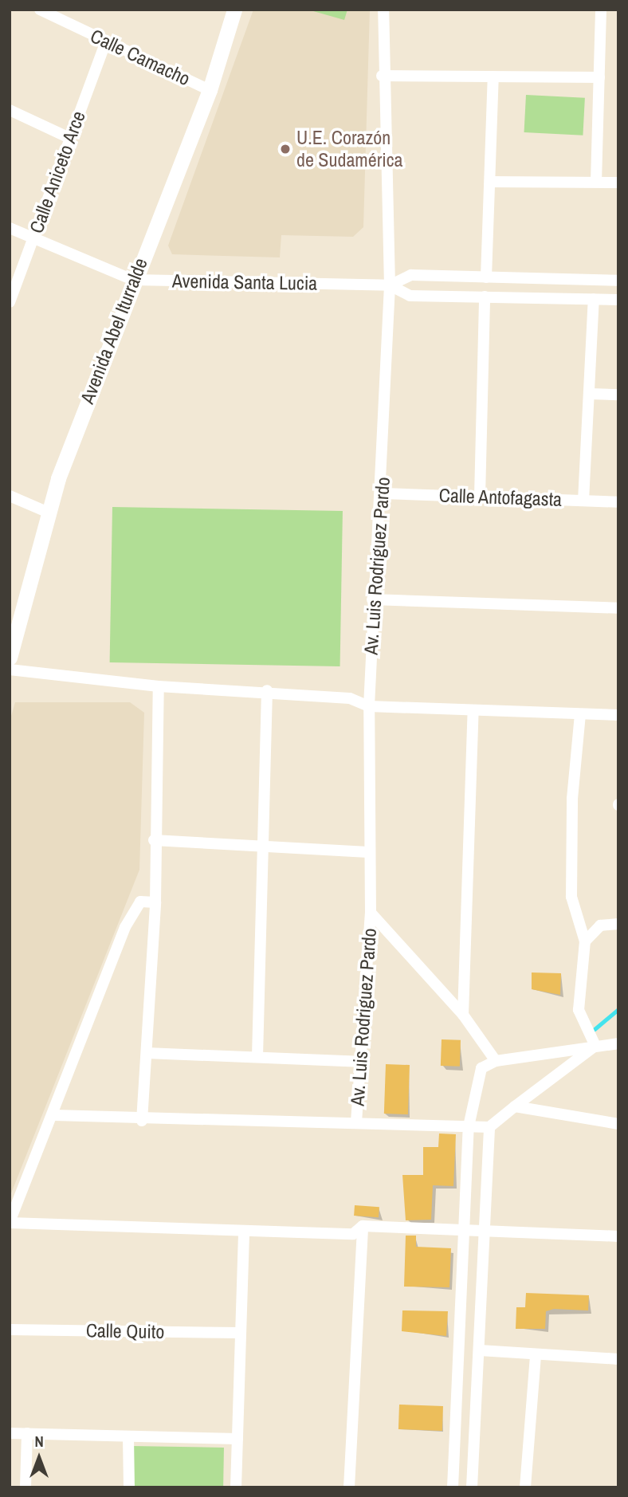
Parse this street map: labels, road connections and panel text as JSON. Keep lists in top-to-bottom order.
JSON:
{
  "streets": {
    "street": [
      "Calle Camacho",
      "Calle Aniceto Arce",
      "Avenida Santa Lucia",
      "Avenida Abel Iturralde",
      "Calle Antofagasta",
      "Av. Luis Rodriguez Pardo",
      "Calle Quito"
    ]
  },
  "crossings": [
    ["Calle Camacho", "Calle Aniceto Arce"],
    ["Calle Camacho", "Avenida Abel Iturralde"],
    ["Calle Aniceto Arce", "Avenida Santa Lucia"],
    ["Avenida Santa Lucia", "Avenida Abel Iturralde"],
    ["Avenida Santa Lucia", "Av. Luis Rodriguez Pardo"],
    ["Calle Antofagasta", "Av. Luis Rodriguez Pardo"]
  ],
  "places": ["U.E. Corazón de Sudamérica"],
  "north": "top"
}
